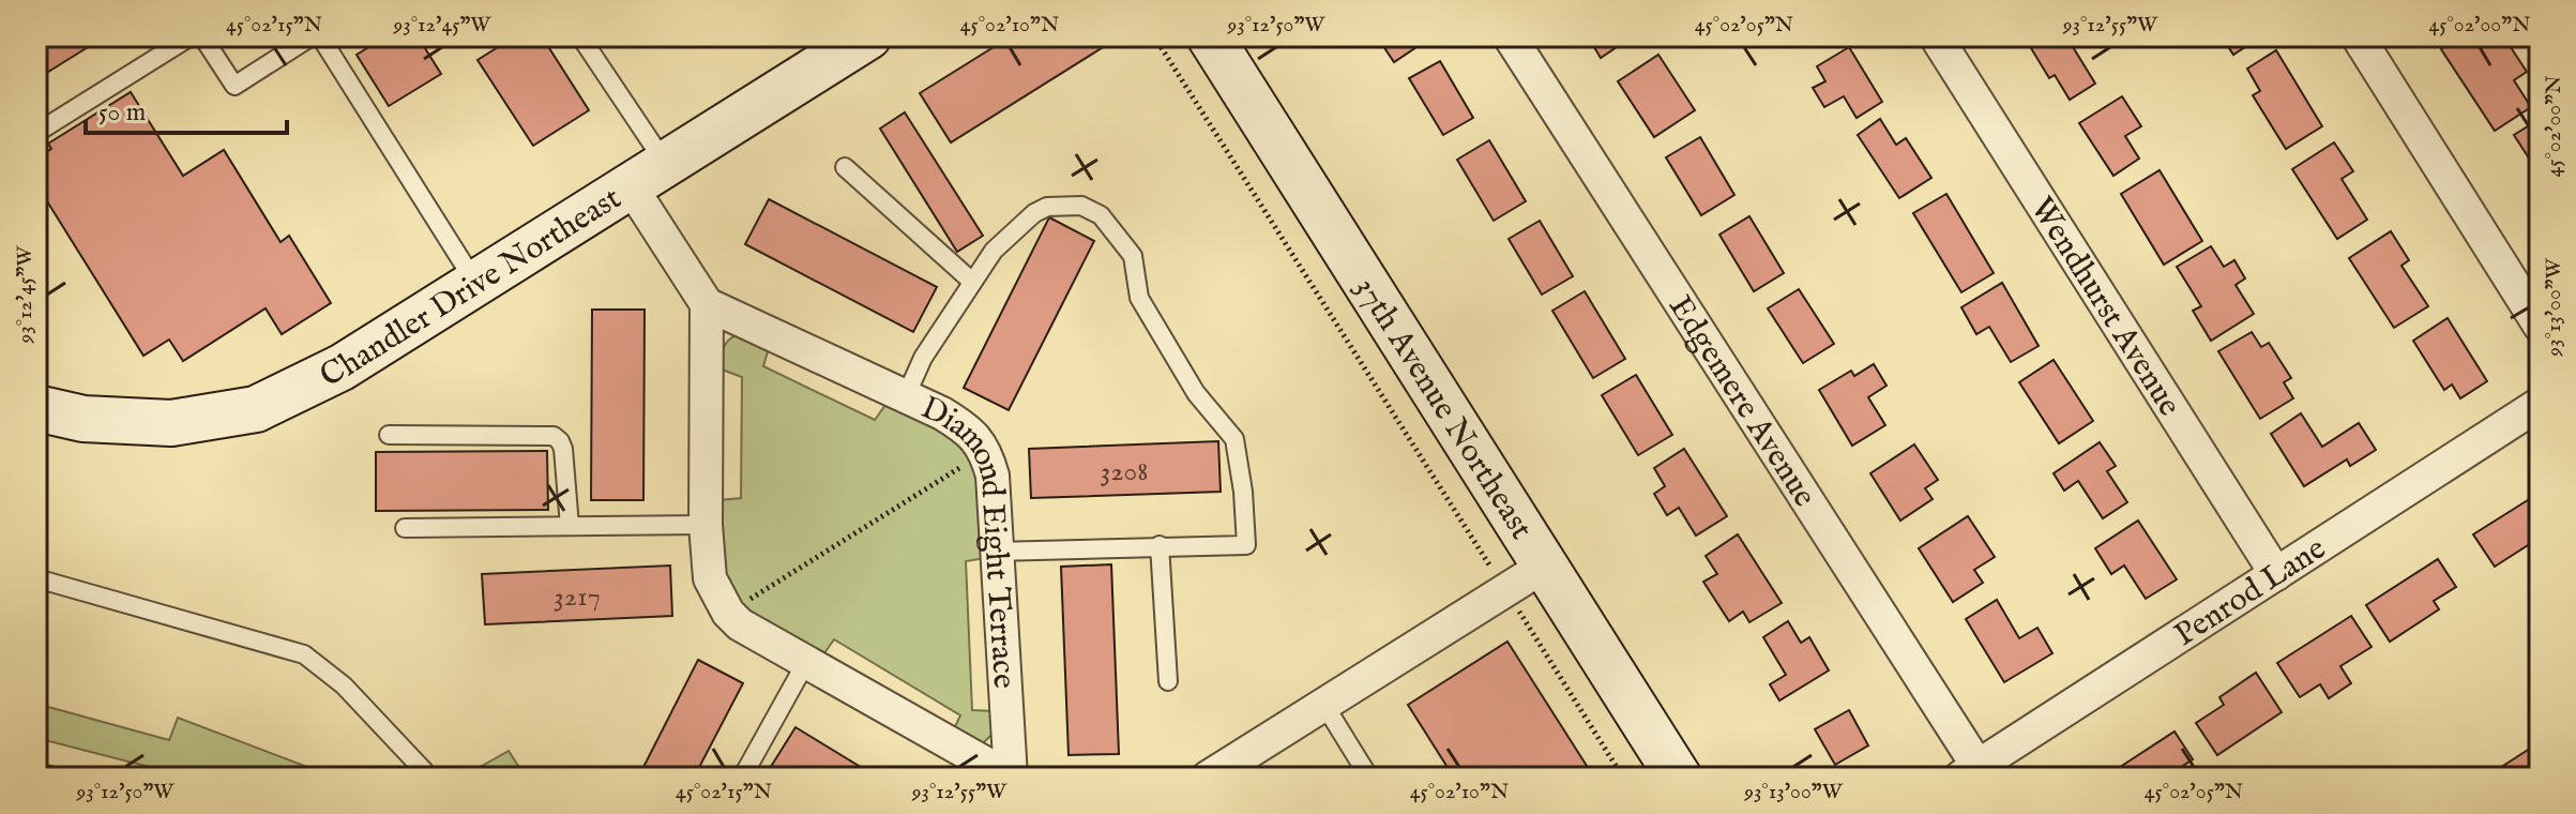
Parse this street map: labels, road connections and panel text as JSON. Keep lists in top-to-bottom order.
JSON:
{
  "streets": {
    "street": [
      "Chandler Drive Northeast",
      "Wendhurst Avenue",
      "Edgemere Avenue",
      "37th Avenue Northeast",
      "Diamond Eight Terrace",
      "Penrod Lane"
    ]
  },
  "crossings": [
    ["Wendhurst Avenue", "Penrod Lane"],
    ["Edgemere Avenue", "Penrod Lane"]
  ],
  "house_numbers": ["3208", "3217"],
  "scale_bar": "50 m",
  "coordinates": [
    "45°02'15\"N",
    "93°12'45\"W",
    "45°02'10\"N",
    "93°12'50\"W",
    "45°02'05\"N",
    "93°12'55\"W",
    "45°02'00\"N",
    "93°13'00\"W"
  ]
}
